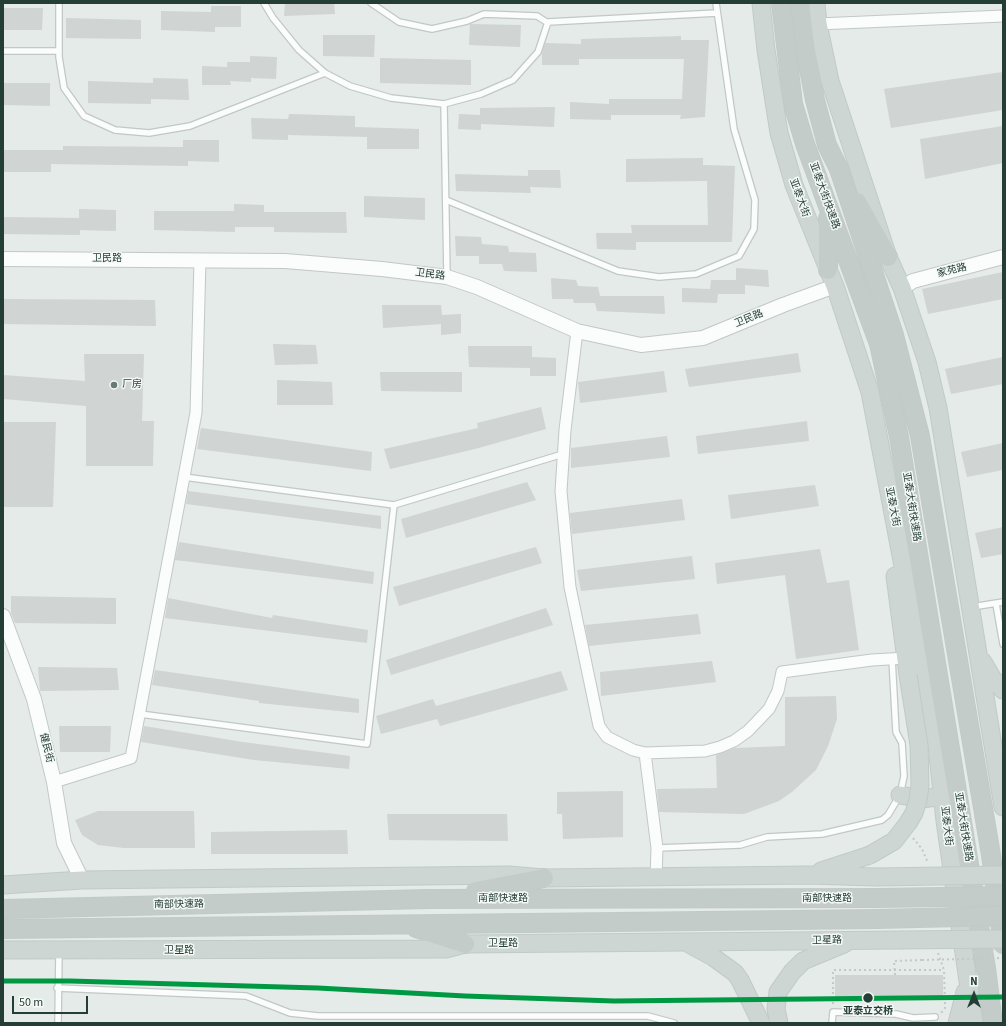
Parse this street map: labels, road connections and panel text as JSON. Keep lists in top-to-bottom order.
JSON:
{
  "streets": {
    "highway": ["亚泰大街快速路", "南部快速路"],
    "main road": ["亚泰大街", "卫星路"],
    "street": ["卫民路", "家苑路", "健民街"]
  },
  "crossings": [
    ["亚泰大街", "卫民路"]
  ],
  "places": ["厂房", "亚泰立交桥"],
  "scale_bar": "50 m",
  "north": "top"
}
